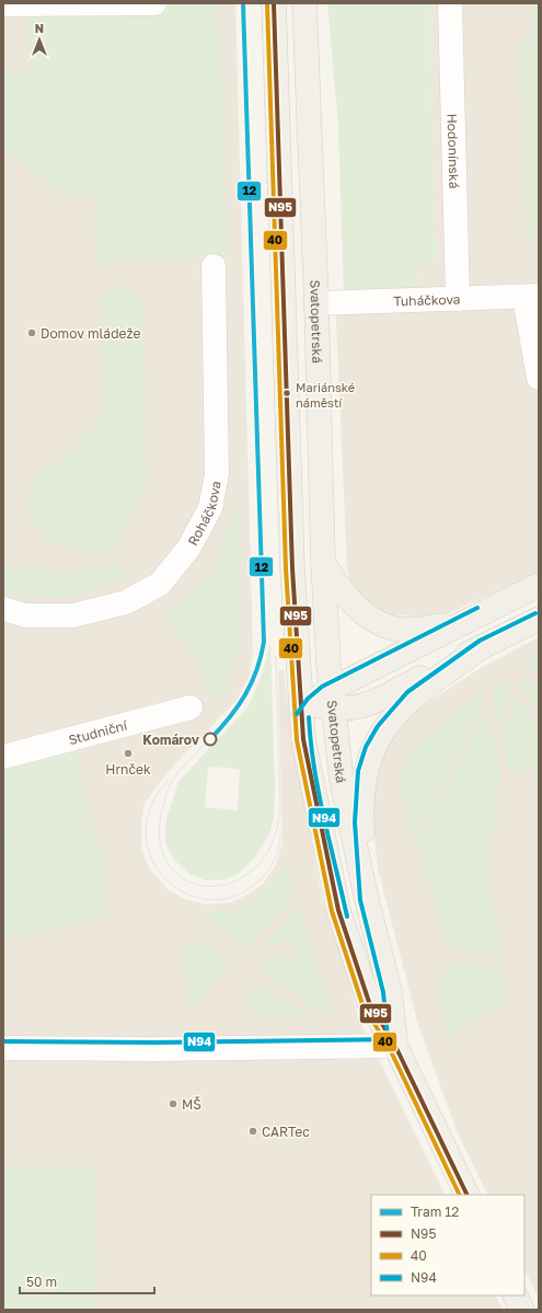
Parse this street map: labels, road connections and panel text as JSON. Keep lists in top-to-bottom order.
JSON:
{
  "streets": {
    "main road": ["Svatopetrská"],
    "street": [
      "Hodonínská",
      "Tuháčkova",
      "Roháčkova",
      "Studniční"
    ]
  },
  "crossings": [
    ["Hodonínská", "Tuháčkova"],
    ["Tuháčkova", "Svatopetrská"]
  ],
  "places": [
    "Domov mládeže",
    "Mariánské náměstí",
    "Komárov",
    "Hrnček",
    "MŠ",
    "CARTec"
  ],
  "lines": [
    "tram line 12",
    "transit line N95",
    "transit line 40",
    "transit line N94"
  ],
  "legend": [
    "Tram 12",
    "N95",
    "40",
    "N94"
  ],
  "scale_bar": "50 m",
  "north": "top"
}
